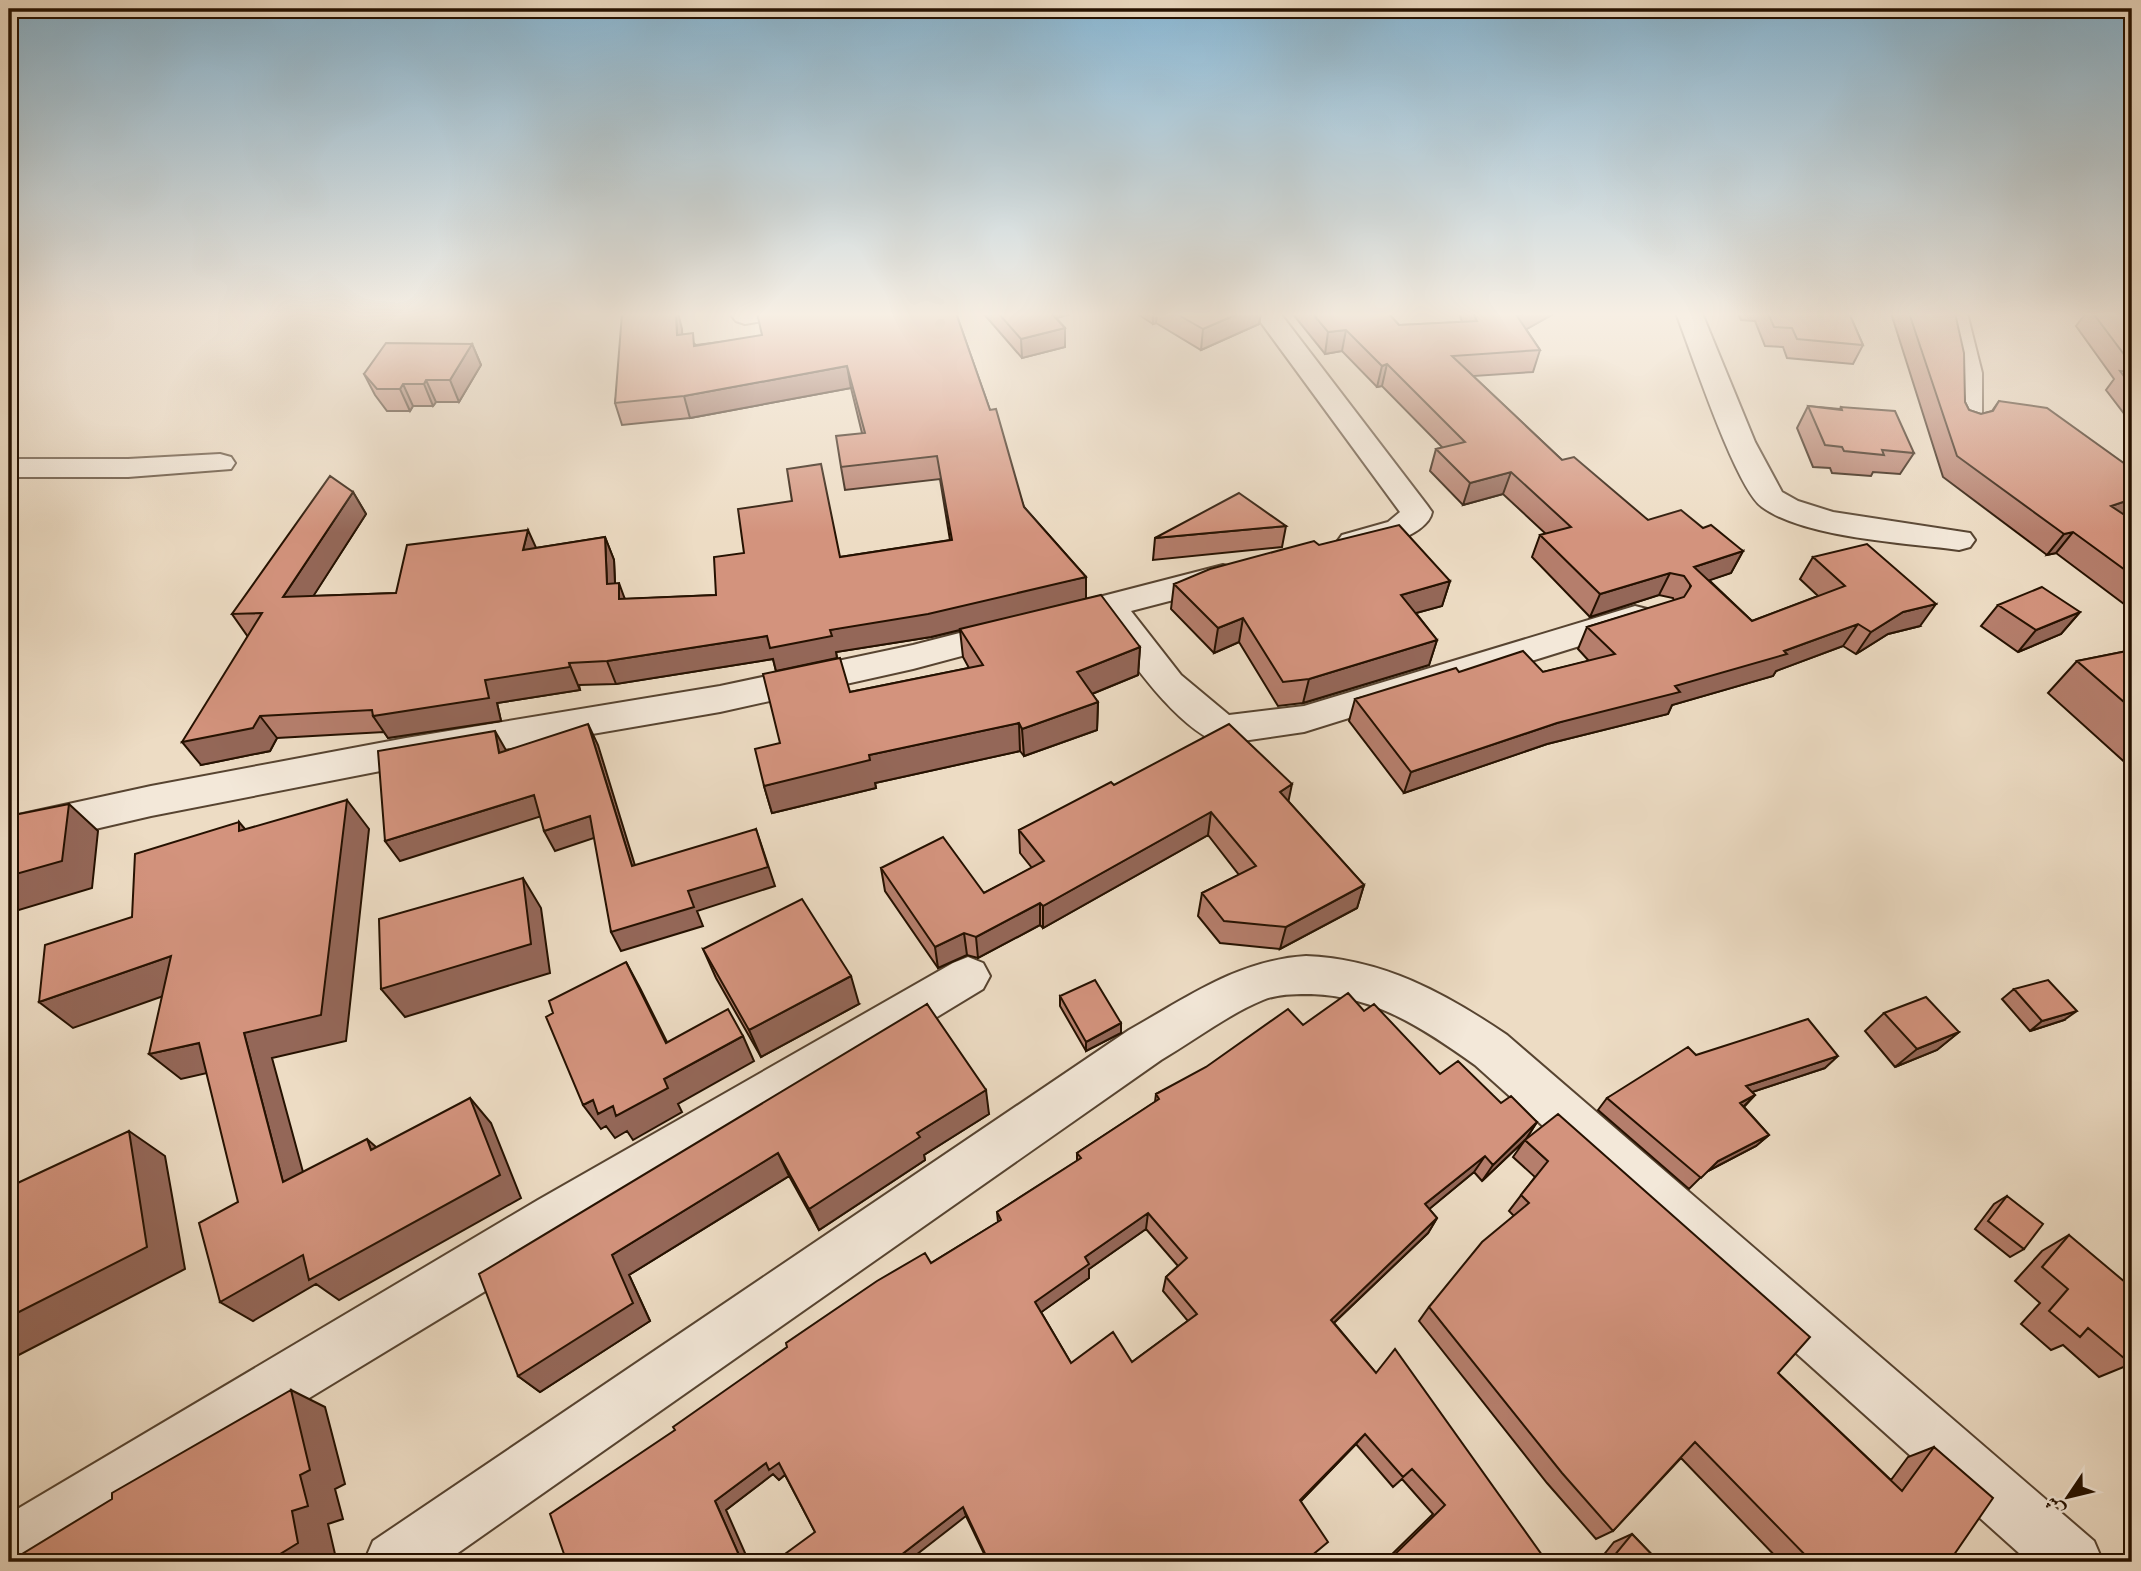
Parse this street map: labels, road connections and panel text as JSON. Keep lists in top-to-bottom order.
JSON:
{
  "north": "bottom left"
}
